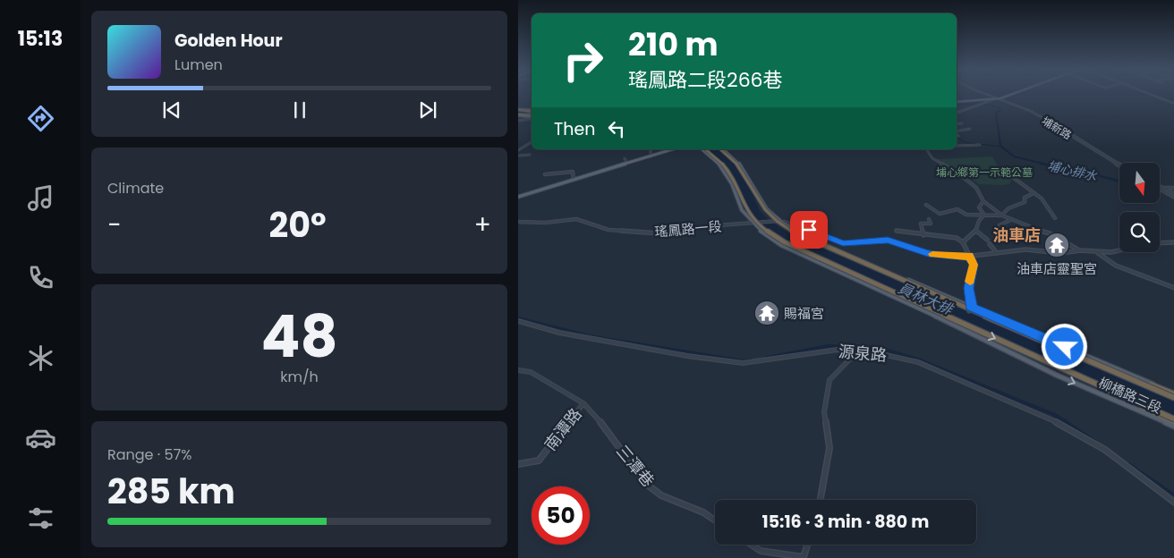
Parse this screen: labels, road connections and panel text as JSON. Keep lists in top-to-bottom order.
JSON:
{
  "streets": {
    "main road": ["柳橋路三段"],
    "street": [
      "埔新路",
      "瑤鳳路一段",
      "源泉路",
      "南潭路",
      "三潭巷"
    ]
  },
  "crossings": [
    ["瑤鳳路一段", "柳橋路三段"],
    ["南潭路", "三潭巷"]
  ],
  "districts": ["油車店"],
  "water": ["埔心排水", "員林大排"],
  "parks": ["埔心鄉第一示範公墓"],
  "places": {
    "temple": ["油車店靈聖宮", "賜福宮"]
  },
  "north": "bottom",
  "page": {
    "tabs": "15:13",
    "turn": ["210 m", "瑤鳳路二段266巷"],
    "song": ["Golden Hour", "Lumen"],
    "then": "Then",
    "tile": [
      "Climate",
      ["48", "km/h"],
      ["Range · 57%", "285 km"]
    ],
    "heat": ["−", "20°", "+"],
    "limit": "50",
    "trip": "15:16 · 3 min · 880 m"
  }
}
